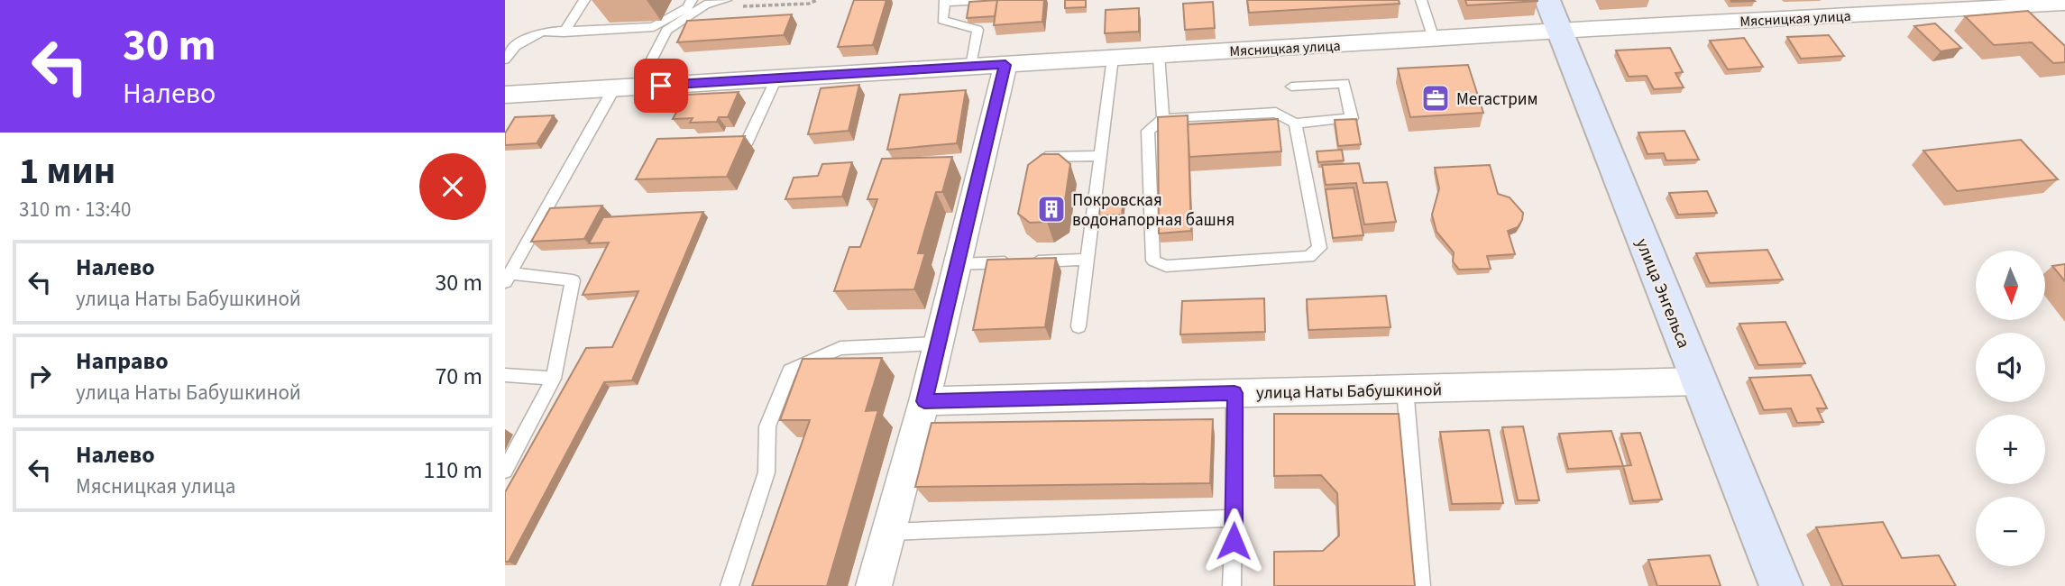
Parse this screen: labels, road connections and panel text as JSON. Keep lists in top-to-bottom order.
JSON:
{
  "streets": {
    "main road": ["улица Энгельса"],
    "street": ["Мясницкая улица", "улица Наты Бабушкиной"]
  },
  "crossings": [
    ["Мясницкая улица", "улица Энгельса"],
    ["улица Энгельса", "улица Наты Бабушкиной"]
  ],
  "places": {
    "office": ["Мегастрим"],
    "building": ["Покровская водонапорная башня"]
  },
  "north": "bottom",
  "page": {
    "turn": ["30 m", "Налево"],
    "heading": ["1 мин", "310 m · 13:40"],
    "list": [
      {
        "name": "Налево",
        "note": "улица Наты Бабушкиной",
        "value": "30 m"
      },
      {
        "name": "Направо",
        "note": "улица Наты Бабушкиной",
        "value": "70 m"
      },
      {
        "name": "Налево",
        "note": "Мясницкая улица",
        "value": "110 m"
      }
    ],
    "map_buttons": ["+", "−"]
  }
}
